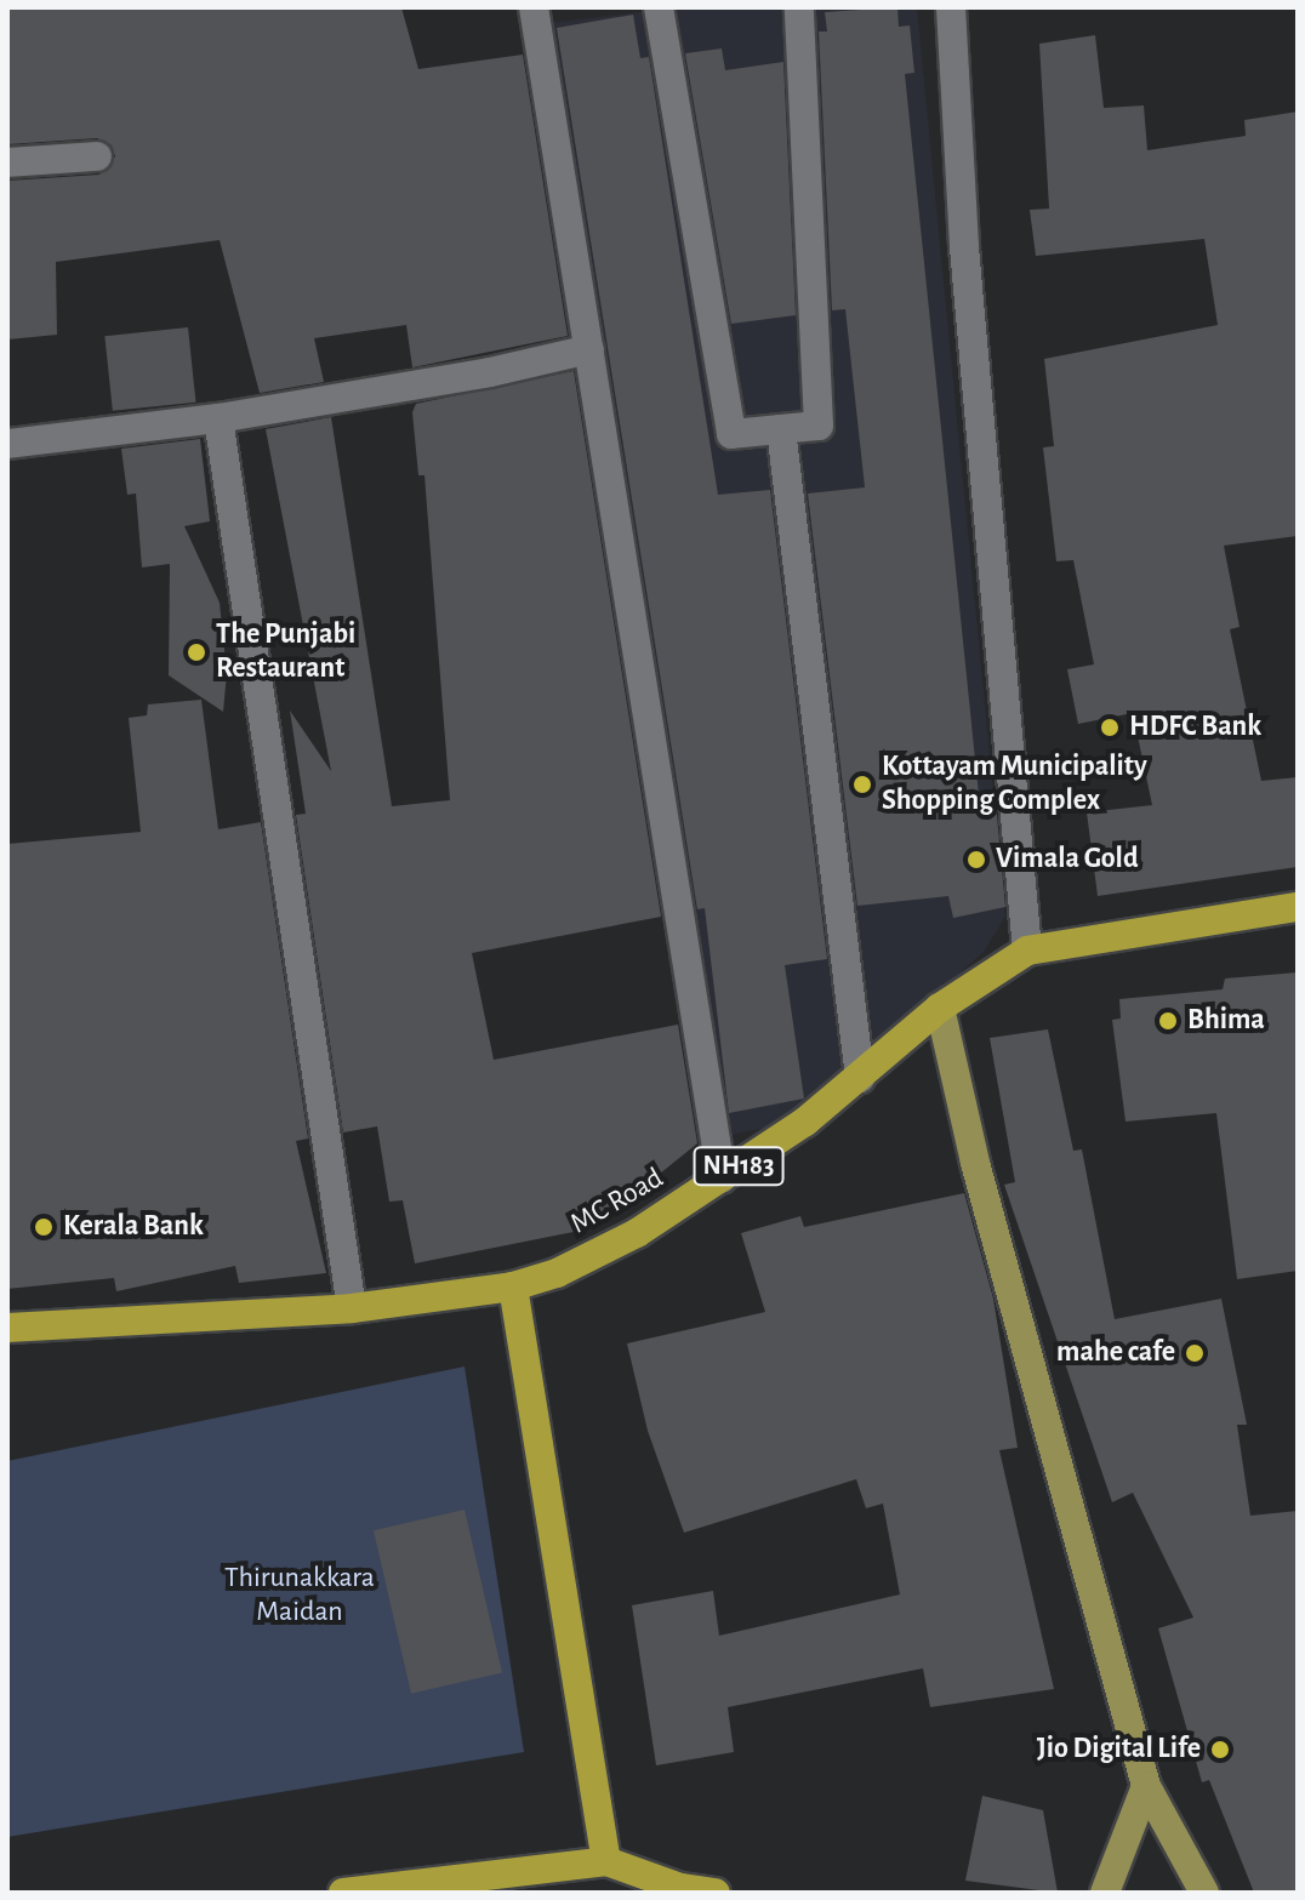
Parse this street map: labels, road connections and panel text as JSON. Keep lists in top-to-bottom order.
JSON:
{
  "streets": {
    "highway": ["NH183", "MC Road"]
  },
  "parks": ["Thirunakkara Maidan"],
  "places": [
    "The Punjabi Restaurant",
    "HDFC Bank",
    "Kottayam Municipality Shopping Complex",
    "Vimala Gold",
    "Bhima",
    "Kerala Bank",
    "mahe cafe",
    "Jio Digital Life"
  ]
}
